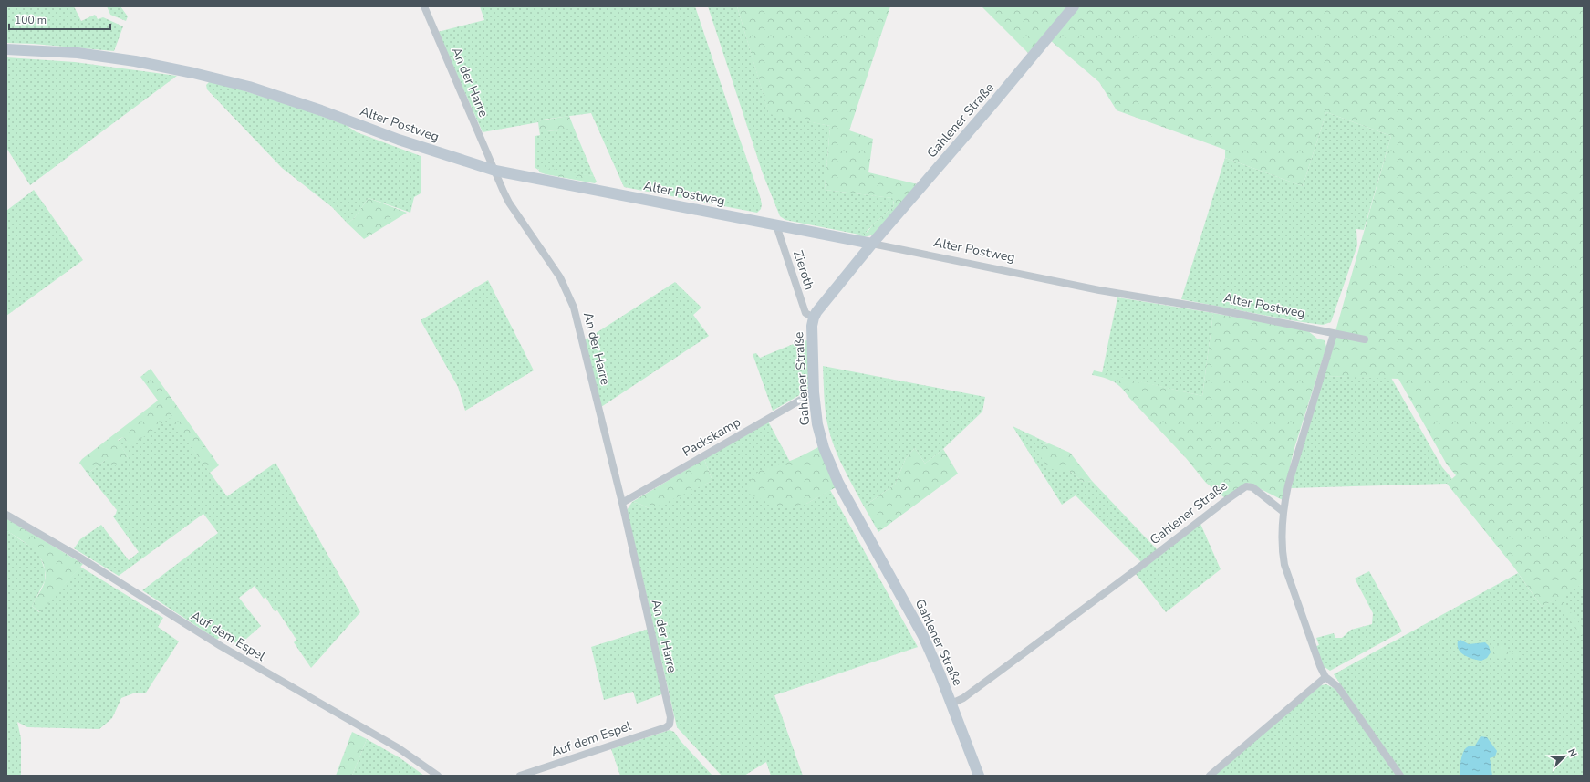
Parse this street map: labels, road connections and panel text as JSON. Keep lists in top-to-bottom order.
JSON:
{
  "streets": {
    "main road": ["Gahlener Straße", "Alter Postweg"],
    "street": [
      "An der Harre",
      "Zieroth",
      "Packskamp",
      "Auf dem Espel"
    ]
  },
  "crossings": [
    ["An der Harre", "Alter Postweg"],
    ["An der Harre", "Packskamp"],
    ["An der Harre", "Auf dem Espel"],
    ["Gahlener Straße", "Alter Postweg"],
    ["Gahlener Straße", "Zieroth"],
    ["Gahlener Straße", "Packskamp"],
    ["Alter Postweg", "Zieroth"]
  ],
  "scale_bar": "100 m",
  "north": "top right"
}
